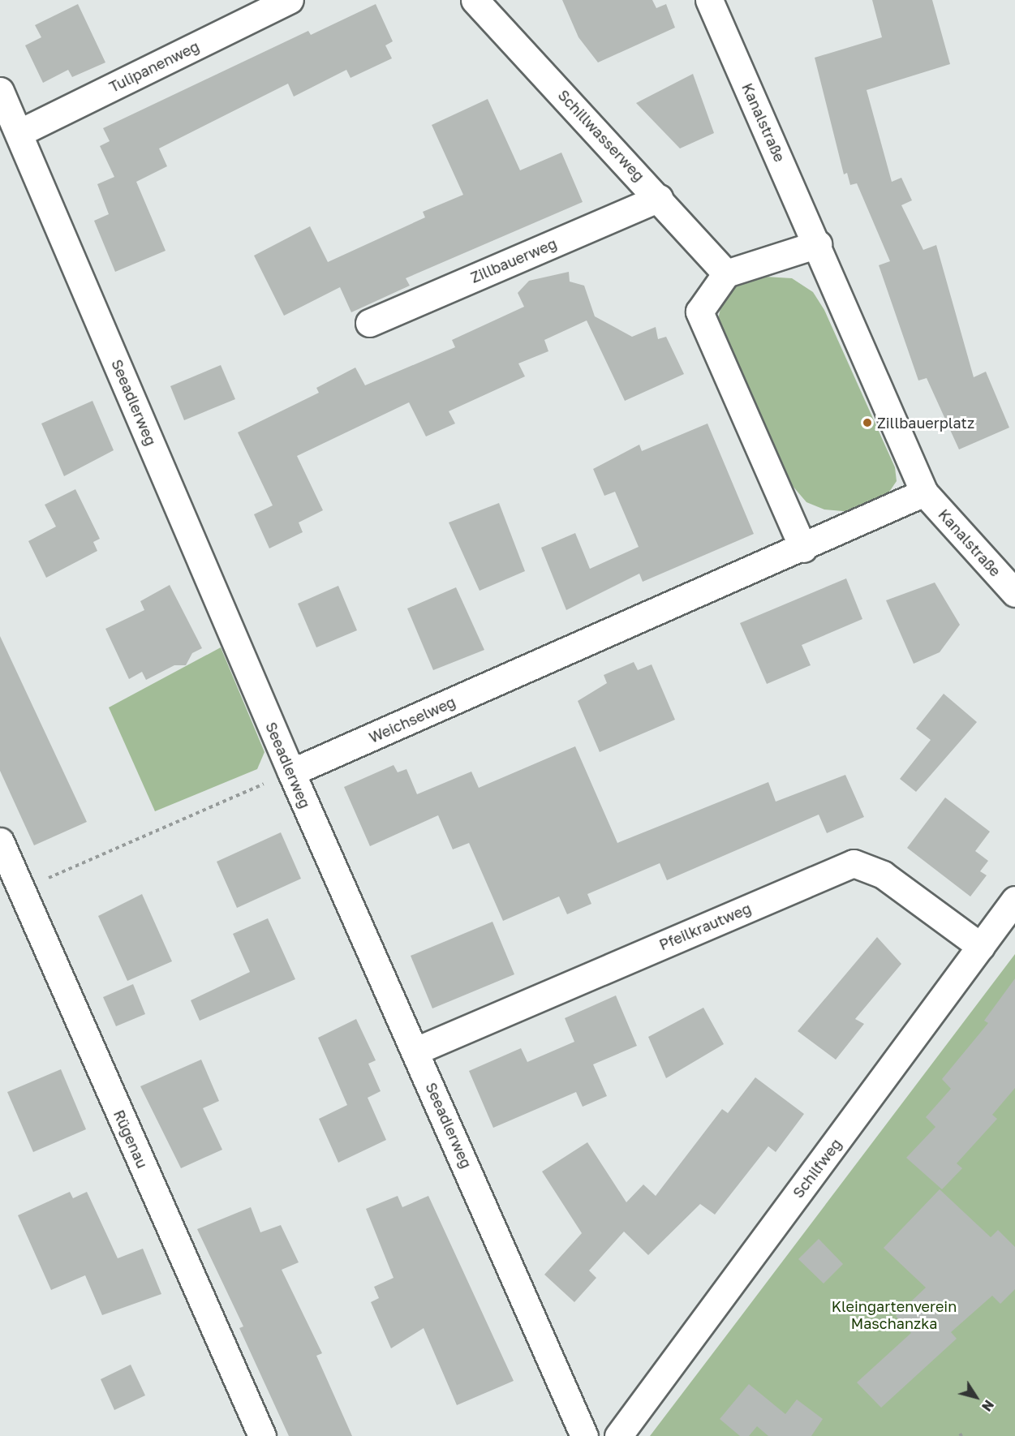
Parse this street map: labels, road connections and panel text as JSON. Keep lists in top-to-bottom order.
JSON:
{
  "streets": {
    "street": [
      "Tulipanenweg",
      "Kanalstraße",
      "Schillwasserweg",
      "Zillbauerweg",
      "Seeadlerweg",
      "Weichselweg",
      "Pfeilkrautweg",
      "Rügenau",
      "Schilfweg"
    ]
  },
  "crossings": [
    ["Tulipanenweg", "Seeadlerweg"],
    ["Schillwasserweg", "Zillbauerweg"],
    ["Seeadlerweg", "Weichselweg"],
    ["Seeadlerweg", "Pfeilkrautweg"],
    ["Pfeilkrautweg", "Schilfweg"]
  ],
  "parks": ["Kleingartenverein Maschanzka"],
  "places": ["Zillbauerplatz"],
  "north": "bottom right"
}
